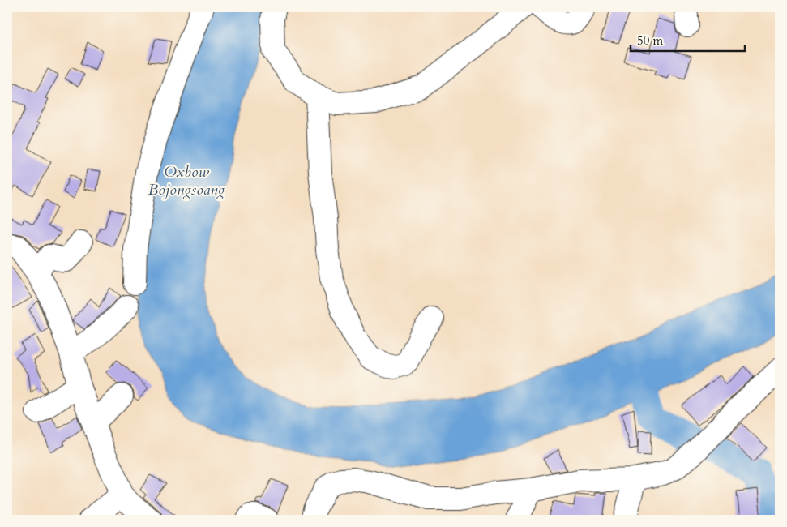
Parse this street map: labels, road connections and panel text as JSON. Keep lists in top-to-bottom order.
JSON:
{
  "water": ["Oxbow Bojongsoang"],
  "scale_bar": "50 m"
}
